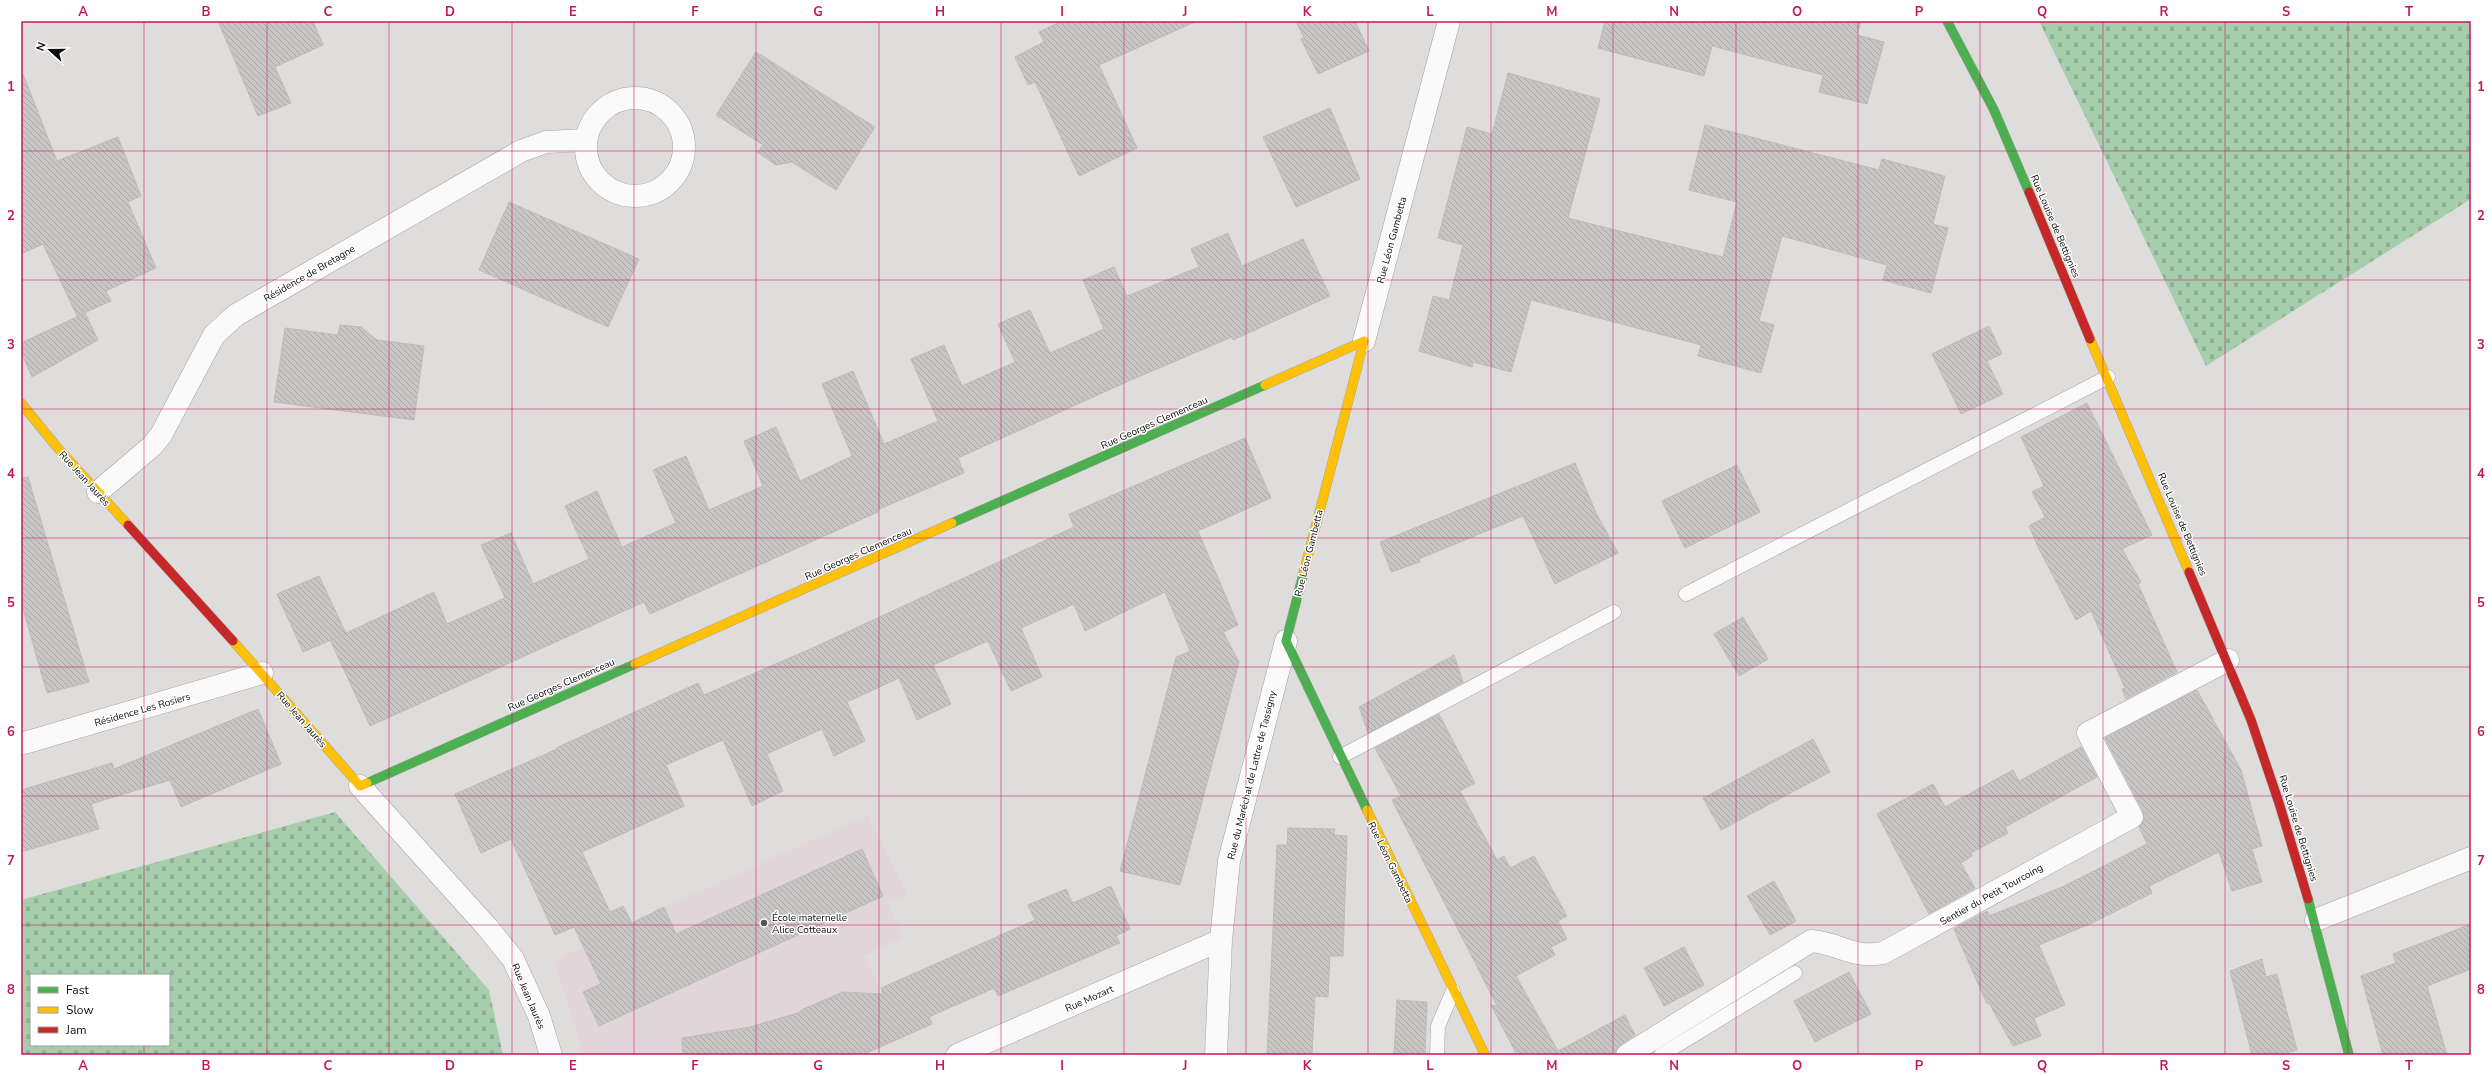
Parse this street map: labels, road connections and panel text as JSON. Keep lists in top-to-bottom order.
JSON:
{
  "streets": {
    "street": [
      "Rue Louise de Bettignies",
      "Rue Léon Gambetta",
      "Résidence de Bretagne",
      "Rue Georges Clemenceau",
      "Rue Jean Jaurès",
      "Résidence Les Rosiers",
      "Rue du Maréchal de Lattre de Tassigny",
      "Sentier du Petit Tourcoing",
      "Rue Mozart"
    ]
  },
  "crossings": [
    ["Rue Louise de Bettignies", "Sentier du Petit Tourcoing"],
    ["Rue Léon Gambetta", "Rue Georges Clemenceau"],
    ["Rue Léon Gambetta", "Rue du Maréchal de Lattre de Tassigny"],
    ["Résidence de Bretagne", "Rue Jean Jaurès"],
    ["Rue Georges Clemenceau", "Rue Jean Jaurès"],
    ["Rue Jean Jaurès", "Résidence Les Rosiers"],
    ["Rue du Maréchal de Lattre de Tassigny", "Rue Mozart"]
  ],
  "places": ["École maternelle Alice Cotteaux"],
  "legend": ["Fast", "Slow", "Jam"],
  "north": "left",
  "grid": {
    "columns": [
      "A",
      "B",
      "C",
      "D",
      "E",
      "F",
      "G",
      "H",
      "I",
      "J",
      "K",
      "L",
      "M",
      "N",
      "O",
      "P",
      "Q",
      "R",
      "S",
      "T"
    ],
    "rows": [
      "1",
      "2",
      "3",
      "4",
      "5",
      "6",
      "7",
      "8"
    ]
  }
}
